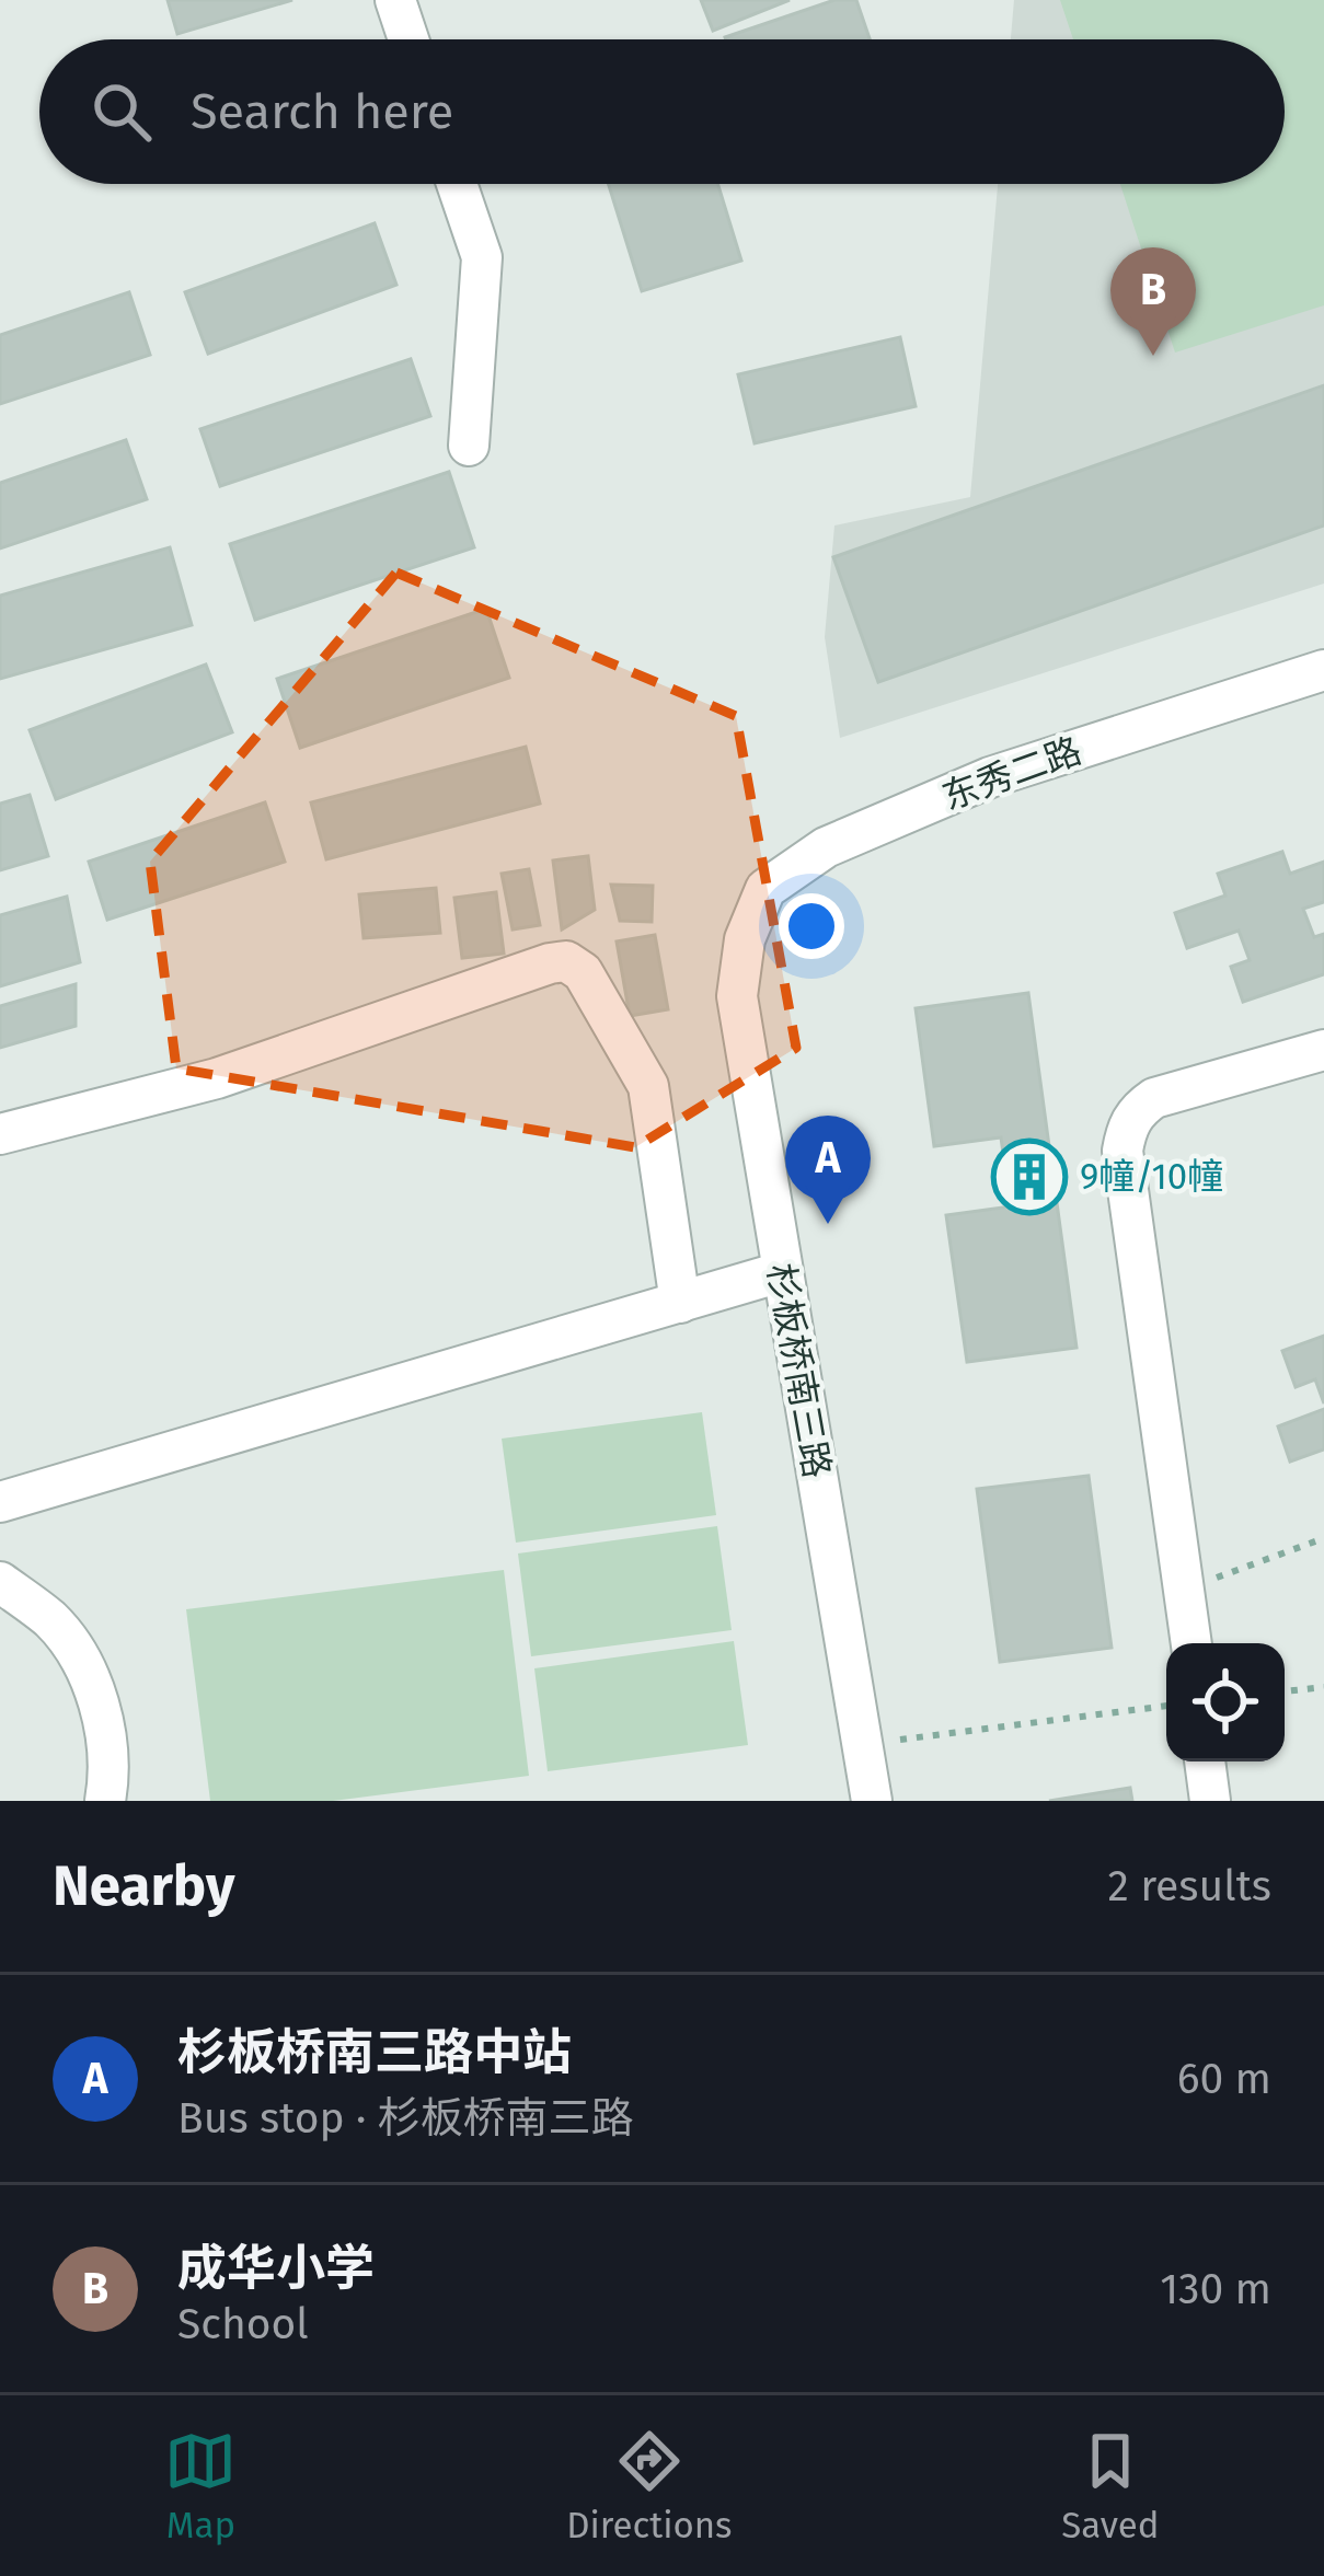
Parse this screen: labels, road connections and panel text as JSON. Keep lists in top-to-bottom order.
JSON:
{
  "streets": {
    "street": ["东秀二路", "杉板桥南三路"]
  },
  "crossings": [
    ["东秀二路", "杉板桥南三路"]
  ],
  "places": {
    "building": ["9幢/10幢"]
  },
  "page": {
    "search": "Search here",
    "pins": ["B", "A"],
    "heading": ["Nearby", "2 results"],
    "list": [
      {
        "mark": "A",
        "name": "杉板桥南三路中站",
        "note": "Bus stop · 杉板桥南三路",
        "value": "60 m"
      },
      {
        "mark": "B",
        "name": "成华小学",
        "note": "School",
        "value": "130 m"
      }
    ],
    "nav": ["Map", "Directions", "Saved"]
  }
}
